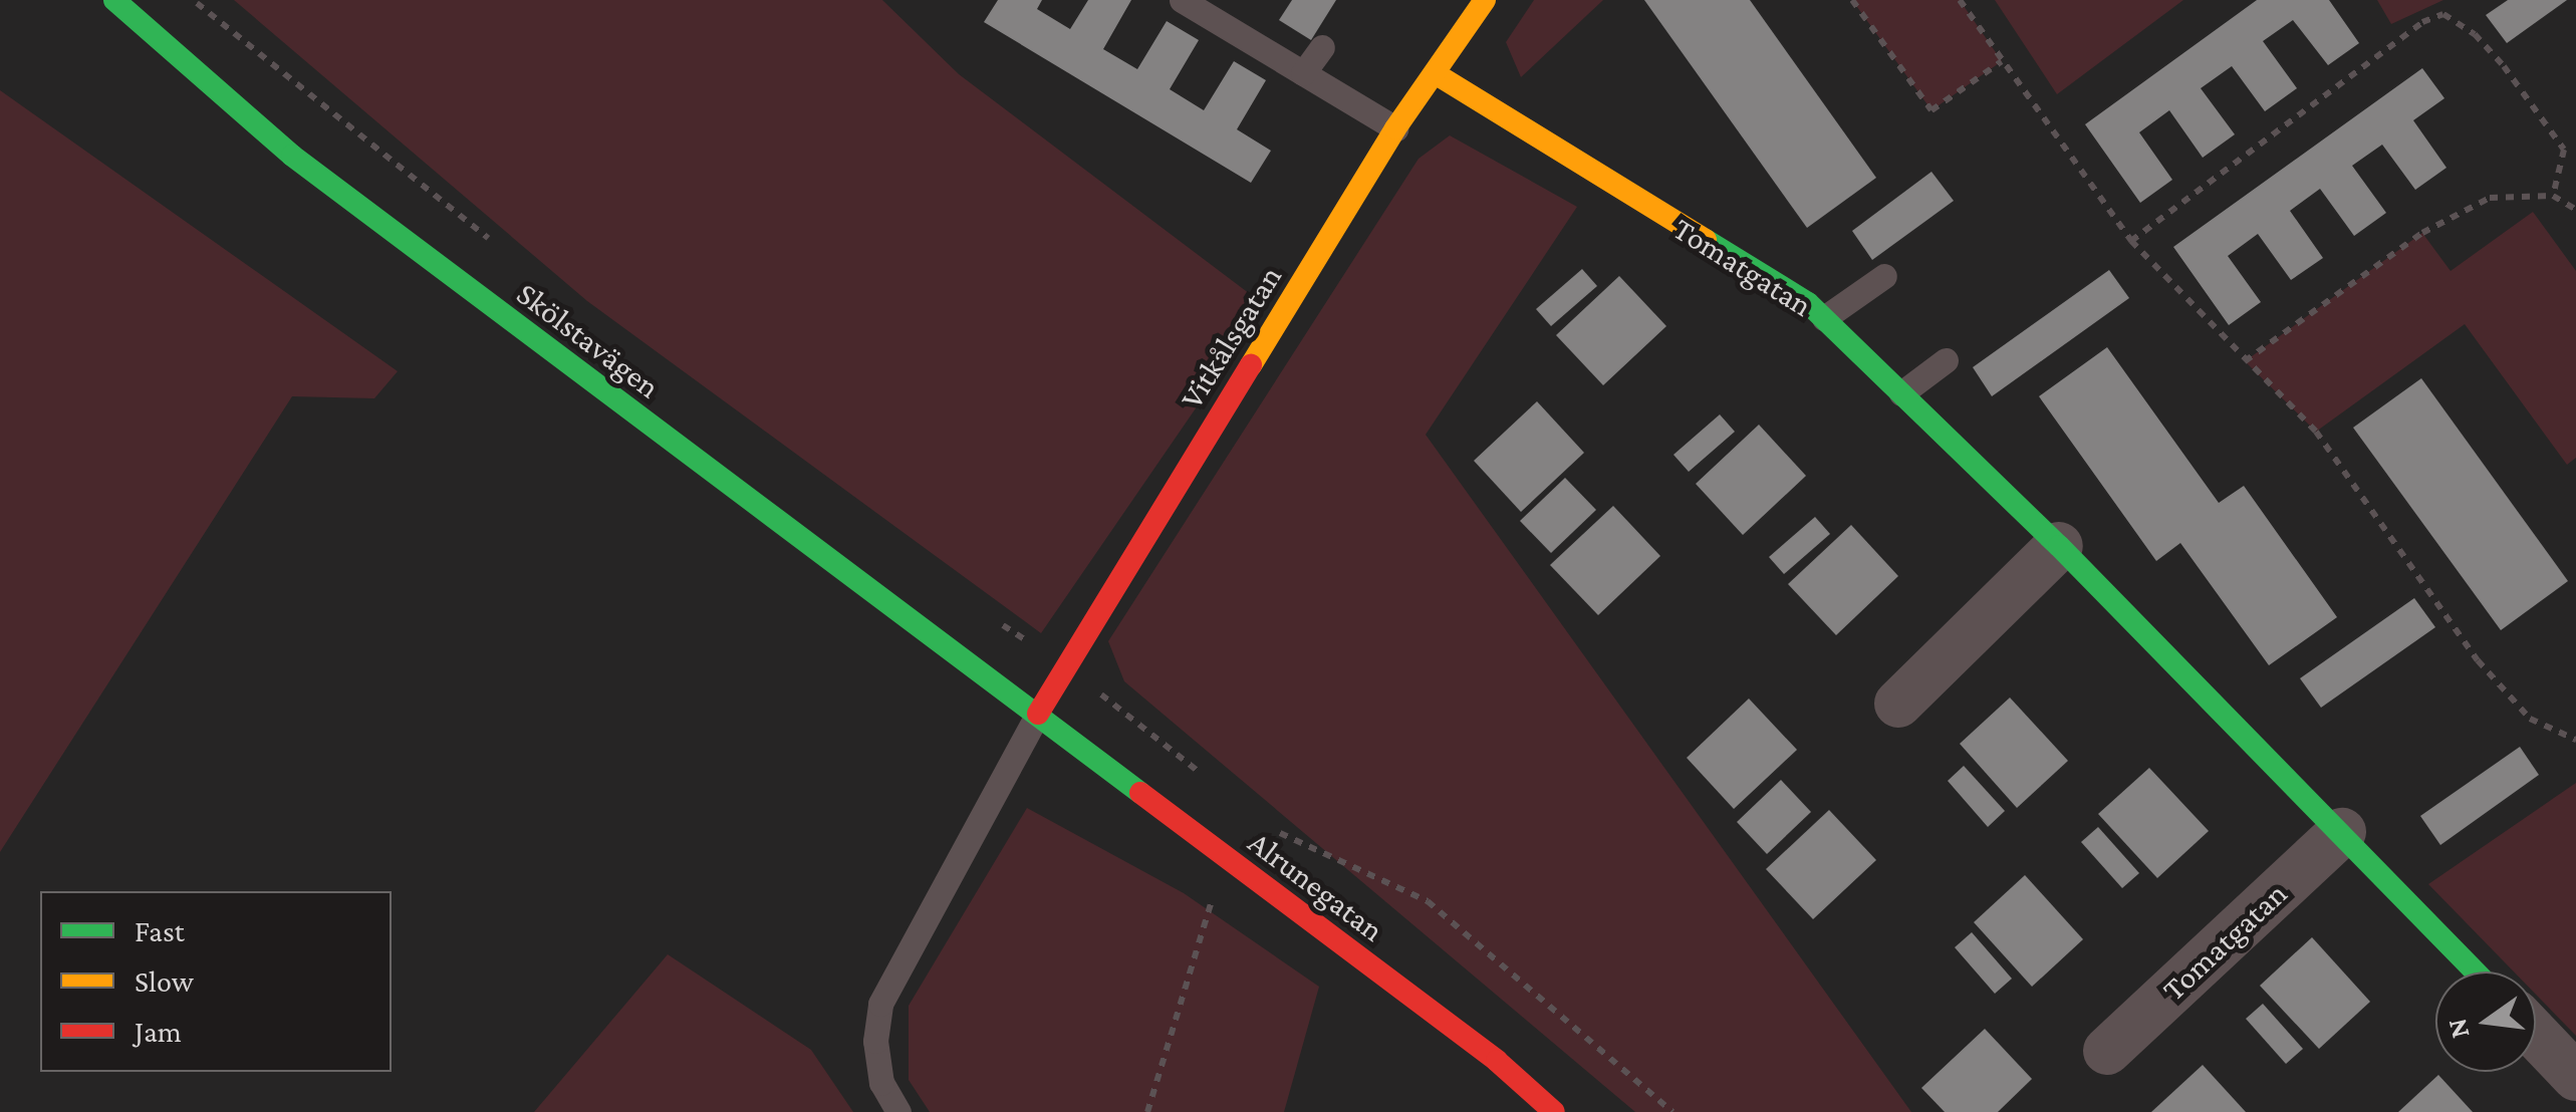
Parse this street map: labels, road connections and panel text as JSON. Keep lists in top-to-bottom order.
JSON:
{
  "streets": {
    "street": [
      "Tomatgatan",
      "Vitkålsgatan",
      "Skölstavägen",
      "Alrunegatan"
    ]
  },
  "crossings": [
    ["Tomatgatan", "Vitkålsgatan"],
    ["Vitkålsgatan", "Skölstavägen"],
    ["Vitkålsgatan", "Alrunegatan"],
    ["Skölstavägen", "Alrunegatan"]
  ],
  "legend": ["Fast", "Slow", "Jam"],
  "north": "left"
}
